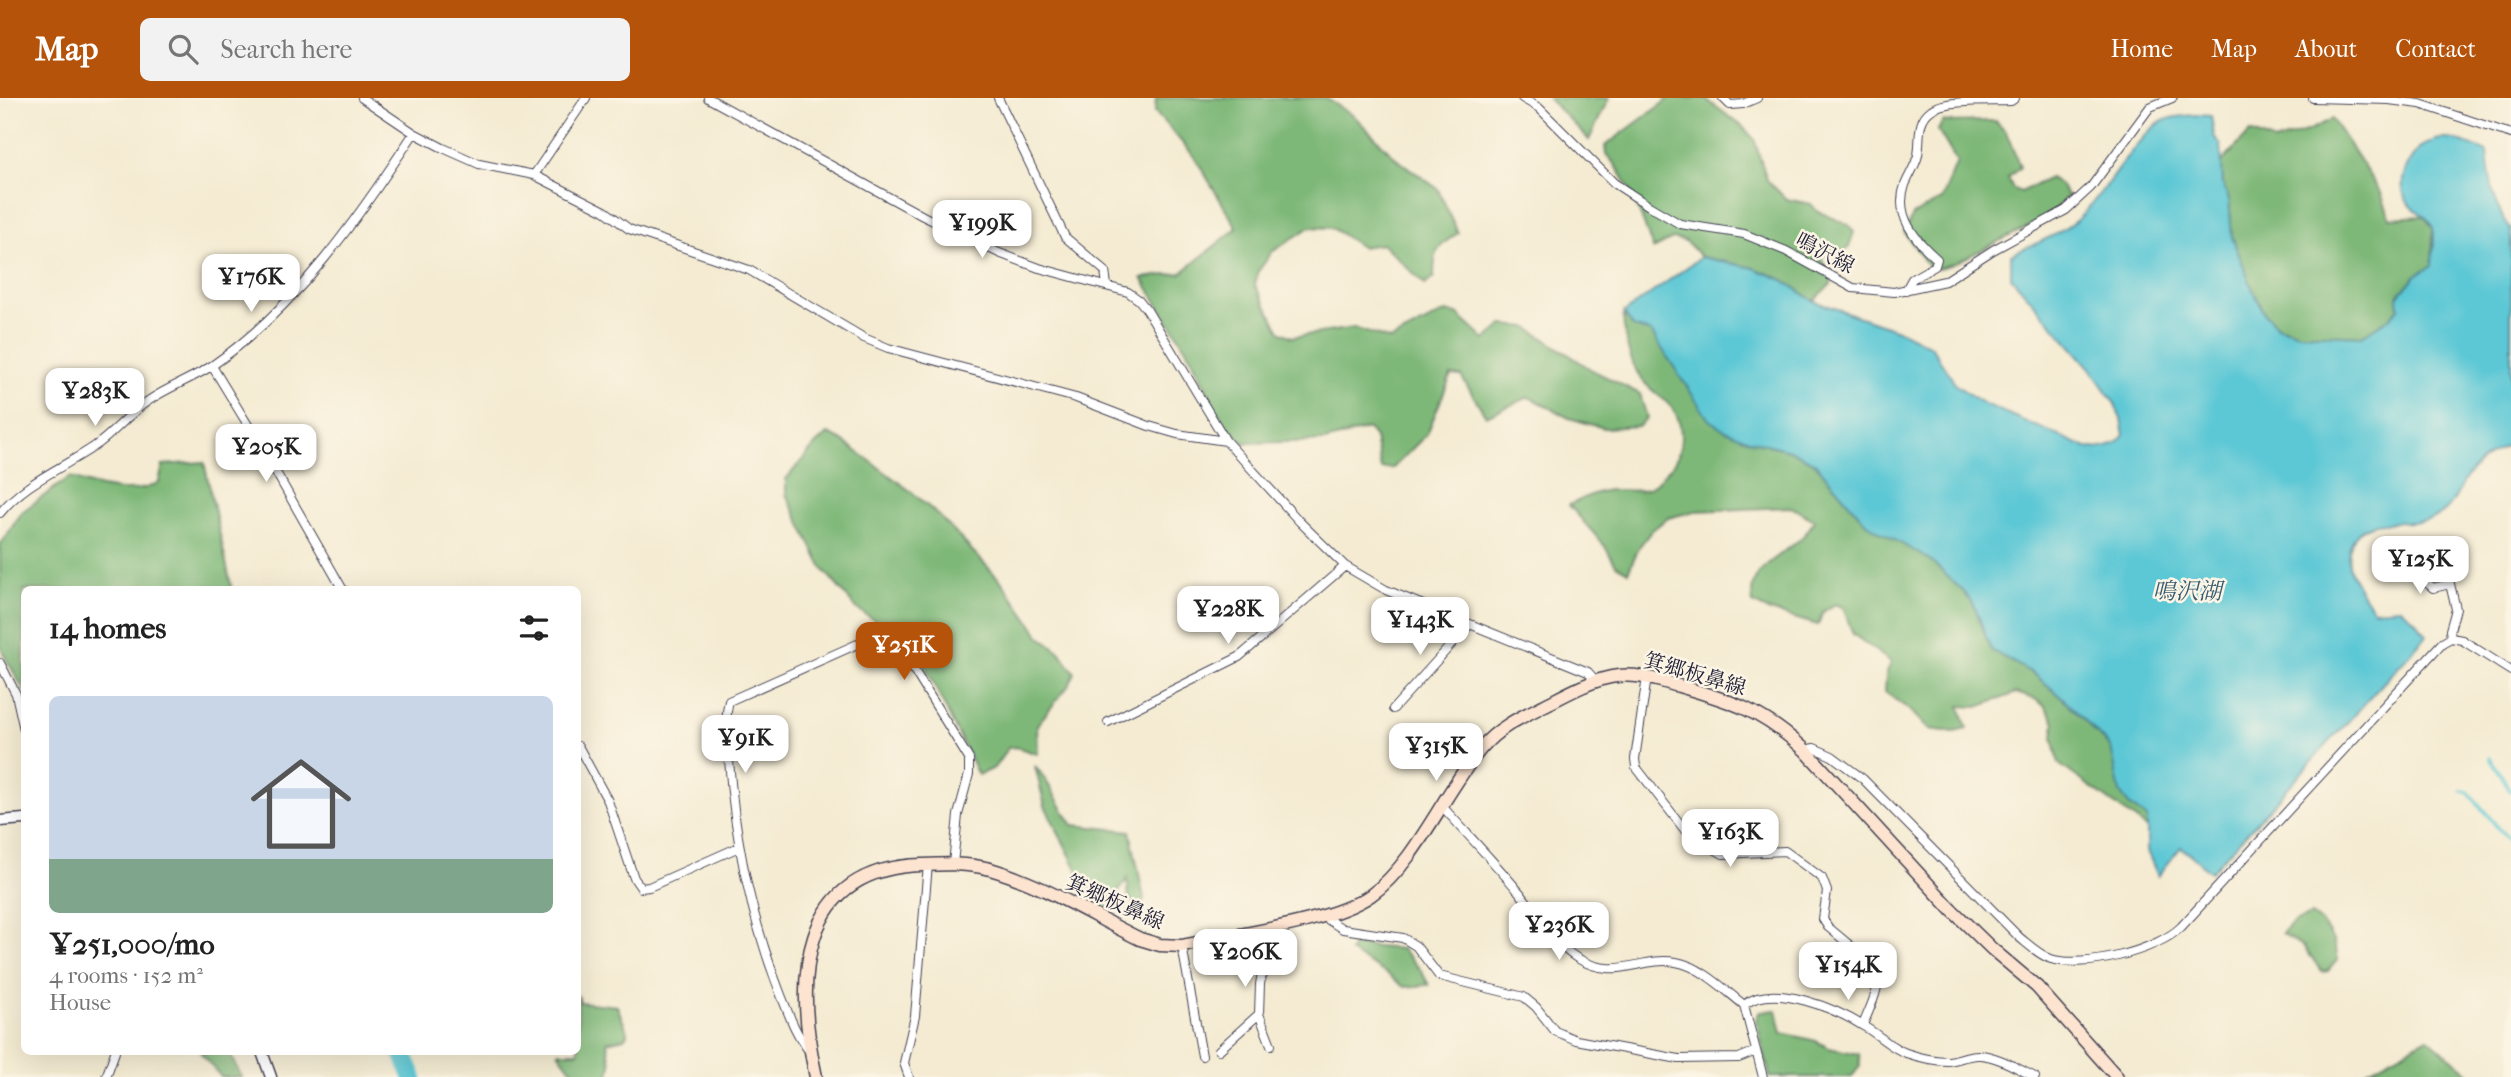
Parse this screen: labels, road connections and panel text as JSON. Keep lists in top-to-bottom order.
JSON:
{
  "streets": {
    "main road": ["箕郷板鼻線"],
    "street": ["鳴沢線"]
  },
  "water": ["鳴沢湖"],
  "page": {
    "header": "Map",
    "search": "Search here",
    "nav": [
      "Home",
      "Map",
      "About",
      "Contact"
    ],
    "price": [
      "¥199K",
      "¥176K",
      "¥283K",
      "¥205K",
      "¥125K",
      "¥228K",
      "¥143K",
      "¥251K",
      "¥91K",
      "¥315K",
      "¥163K",
      "¥236K",
      "¥206K",
      "¥154K"
    ],
    "heading": "14 homes",
    "list": [
      {
        "name": "¥251,000/mo",
        "note": "4 rooms · 152 m² · House"
      }
    ]
  }
}
